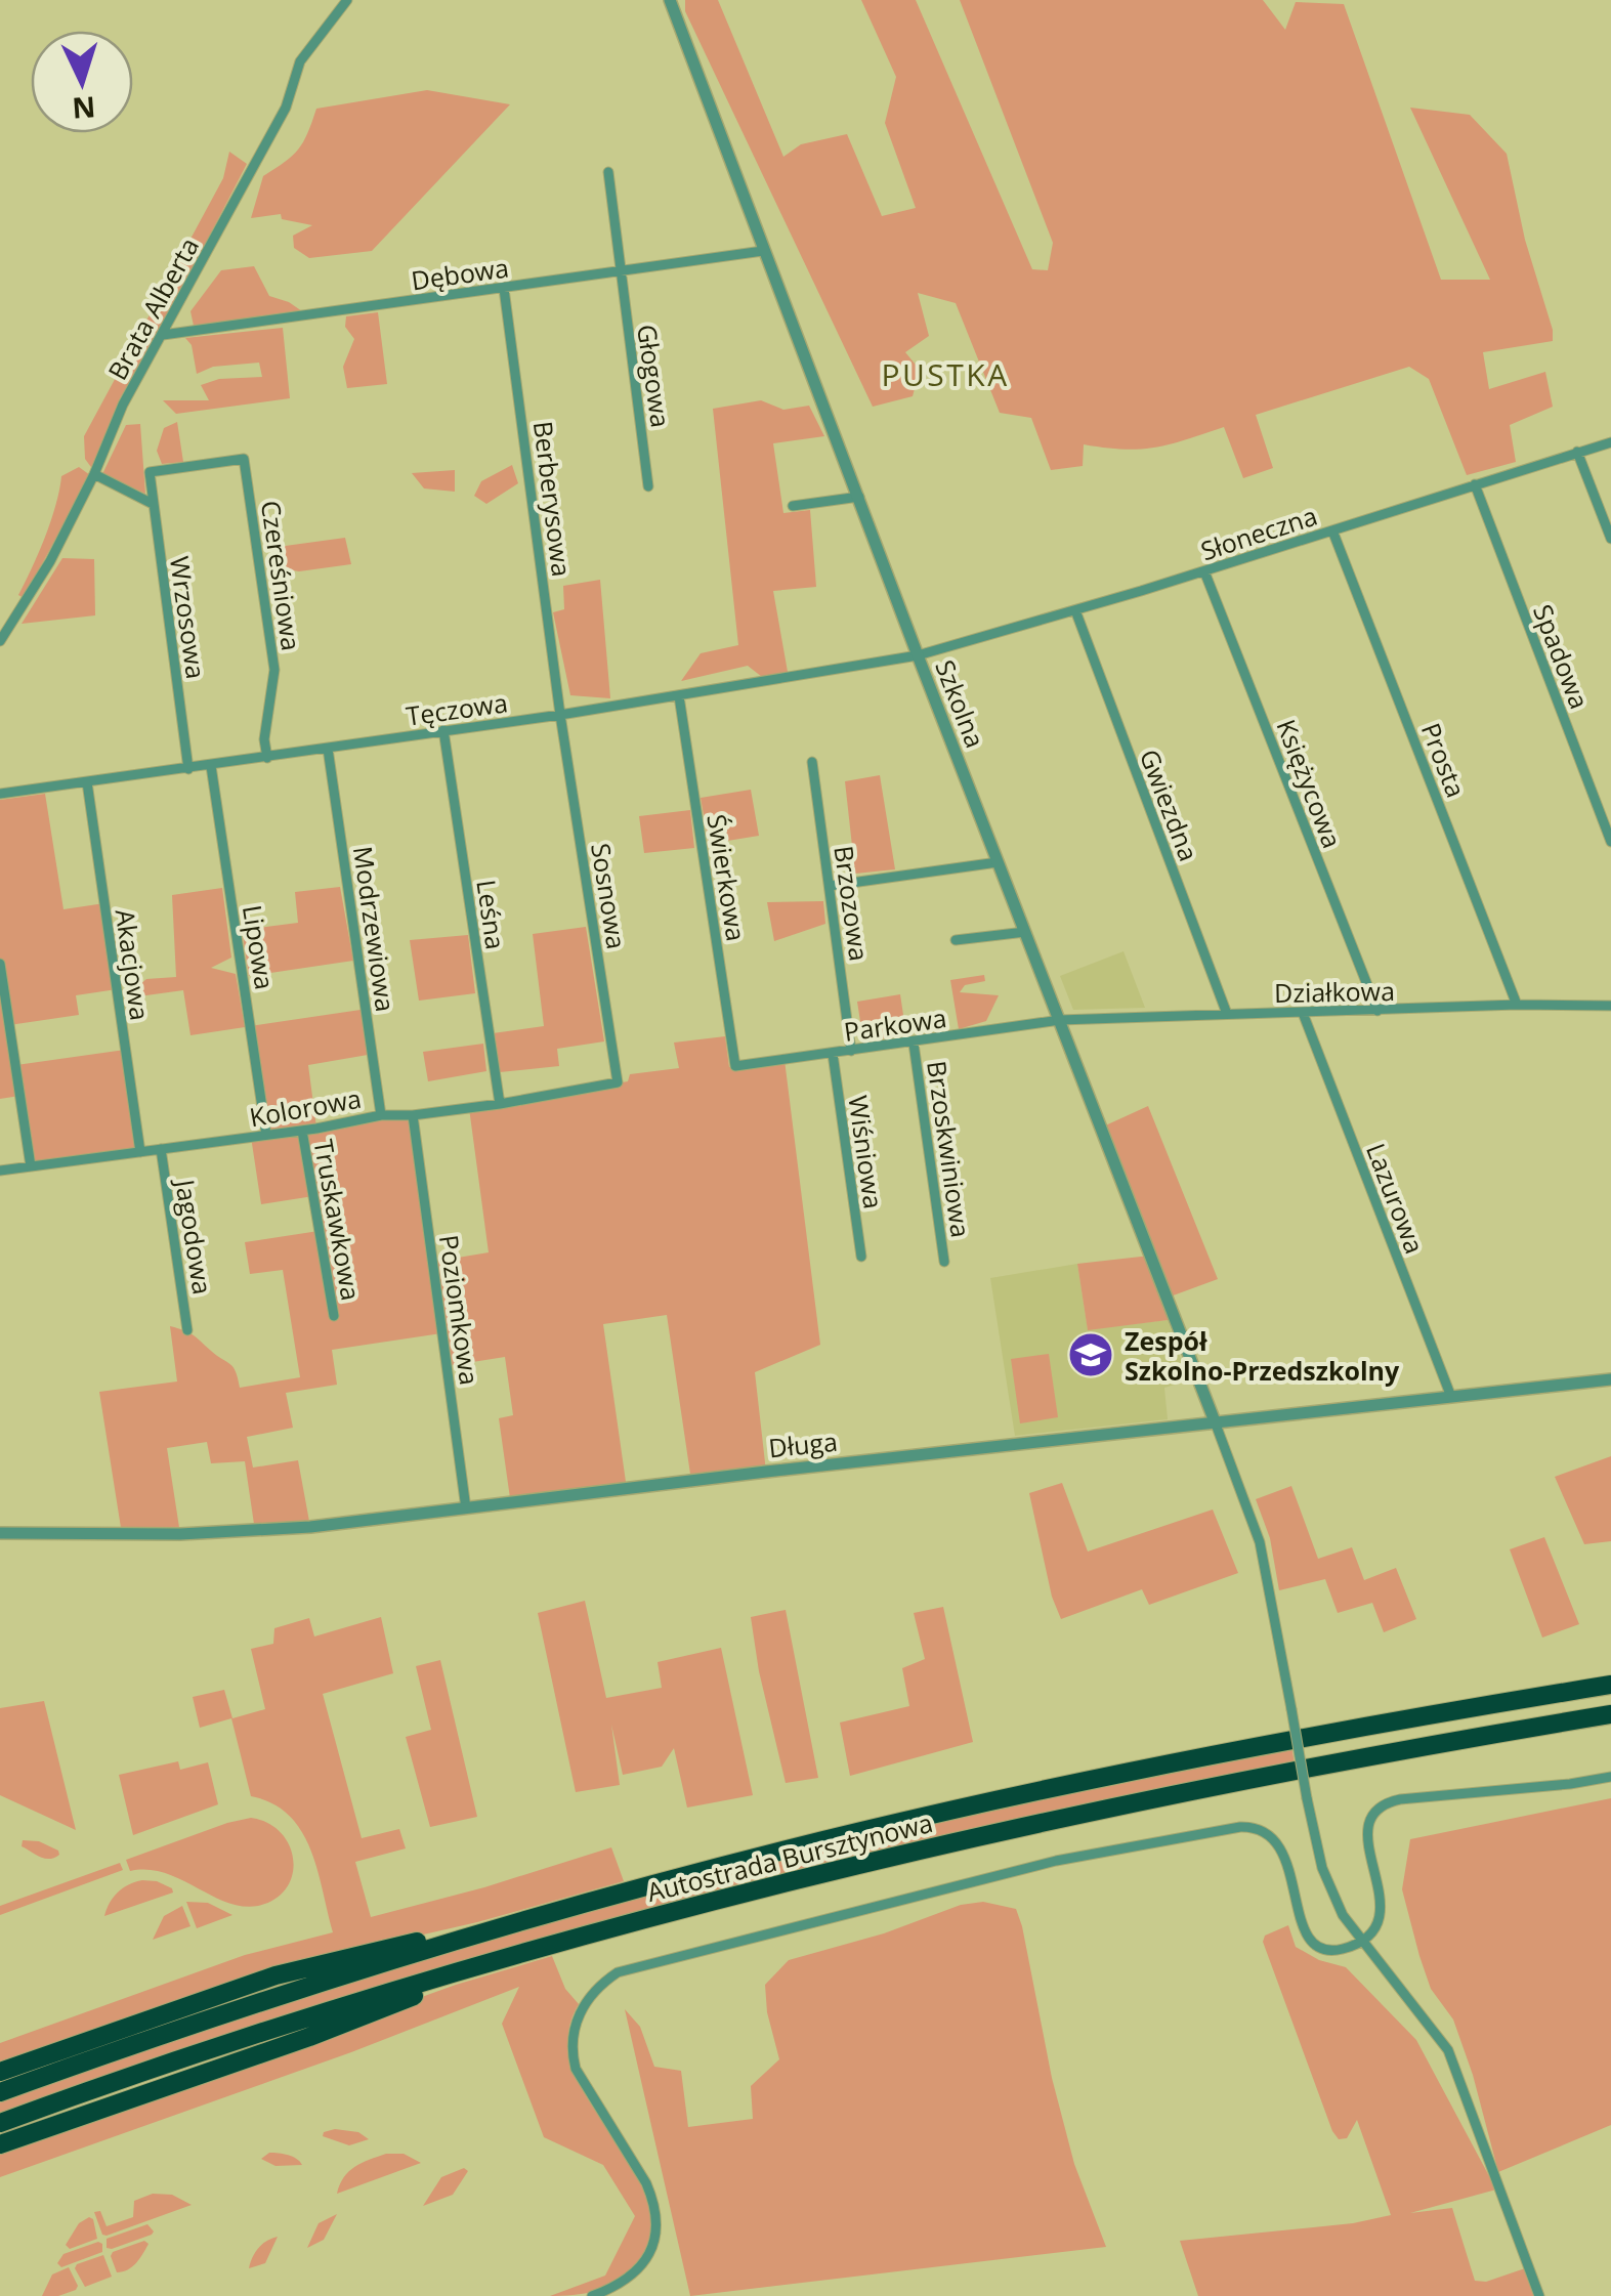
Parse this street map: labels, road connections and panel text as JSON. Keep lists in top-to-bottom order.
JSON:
{
  "streets": {
    "highway": ["Autostrada Bursztynowa"],
    "street": [
      "Dębowa",
      "Brata Alberta",
      "Głogowa",
      "Berberysowa",
      "Słoneczna",
      "Czereśniowa",
      "Wrzosowa",
      "Spadowa",
      "Szkolna",
      "Tęczowa",
      "Prosta",
      "Księżycowa",
      "Gwiezdna",
      "Świerkowa",
      "Sosnowa",
      "Brzozowa",
      "Leśna",
      "Modrzewiowa",
      "Lipowa",
      "Akacjowa",
      "Działkowa",
      "Parkowa",
      "Kolorowa",
      "Brzoskwiniowa",
      "Wiśniowa",
      "Lazurowa",
      "Truskawkowa",
      "Jagodowa",
      "Poziomkowa",
      "Długa"
    ]
  },
  "crossings": [
    ["Dębowa", "Brata Alberta"],
    ["Dębowa", "Głogowa"],
    ["Dębowa", "Berberysowa"],
    ["Dębowa", "Szkolna"],
    ["Berberysowa", "Tęczowa"],
    ["Berberysowa", "Sosnowa"],
    ["Słoneczna", "Spadowa"],
    ["Słoneczna", "Szkolna"],
    ["Słoneczna", "Tęczowa"],
    ["Słoneczna", "Prosta"],
    ["Słoneczna", "Księżycowa"],
    ["Słoneczna", "Gwiezdna"],
    ["Czereśniowa", "Wrzosowa"],
    ["Czereśniowa", "Tęczowa"],
    ["Wrzosowa", "Tęczowa"],
    ["Szkolna", "Tęczowa"],
    ["Szkolna", "Działkowa"],
    ["Szkolna", "Parkowa"],
    ["Szkolna", "Długa"],
    ["Tęczowa", "Świerkowa"],
    ["Tęczowa", "Sosnowa"],
    ["Tęczowa", "Leśna"],
    ["Tęczowa", "Modrzewiowa"],
    ["Tęczowa", "Lipowa"],
    ["Tęczowa", "Akacjowa"],
    ["Prosta", "Działkowa"],
    ["Księżycowa", "Działkowa"],
    ["Gwiezdna", "Działkowa"],
    ["Świerkowa", "Parkowa"],
    ["Sosnowa", "Kolorowa"],
    ["Brzozowa", "Parkowa"],
    ["Leśna", "Kolorowa"],
    ["Modrzewiowa", "Kolorowa"],
    ["Lipowa", "Kolorowa"],
    ["Akacjowa", "Kolorowa"],
    ["Działkowa", "Parkowa"],
    ["Działkowa", "Lazurowa"],
    ["Parkowa", "Brzoskwiniowa"],
    ["Parkowa", "Wiśniowa"],
    ["Kolorowa", "Truskawkowa"],
    ["Kolorowa", "Jagodowa"],
    ["Kolorowa", "Poziomkowa"],
    ["Lazurowa", "Długa"],
    ["Poziomkowa", "Długa"]
  ],
  "districts": ["PUSTKA"],
  "places": {
    "school or university": ["Zespół Szkolno-Przedszkolny"]
  },
  "north": "bottom"
}
